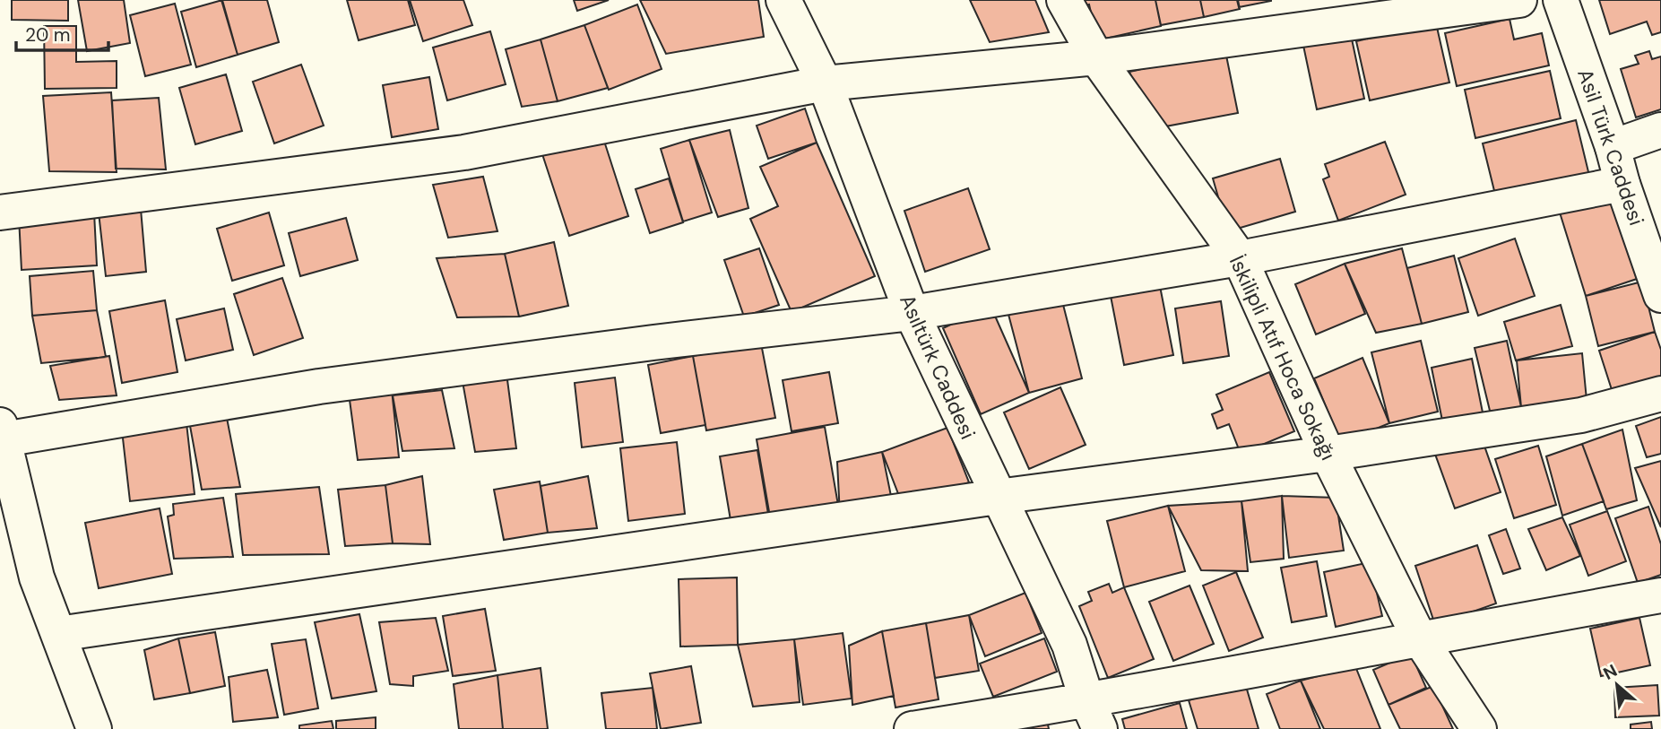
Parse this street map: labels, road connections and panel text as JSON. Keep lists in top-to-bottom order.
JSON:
{
  "streets": {
    "street": ["Asil Türk Caddesi", "İskilipli Atıf Hoca Sokağı", "Asıltürk Caddesi"]
  },
  "scale_bar": "20 m",
  "north": "top left"
}
